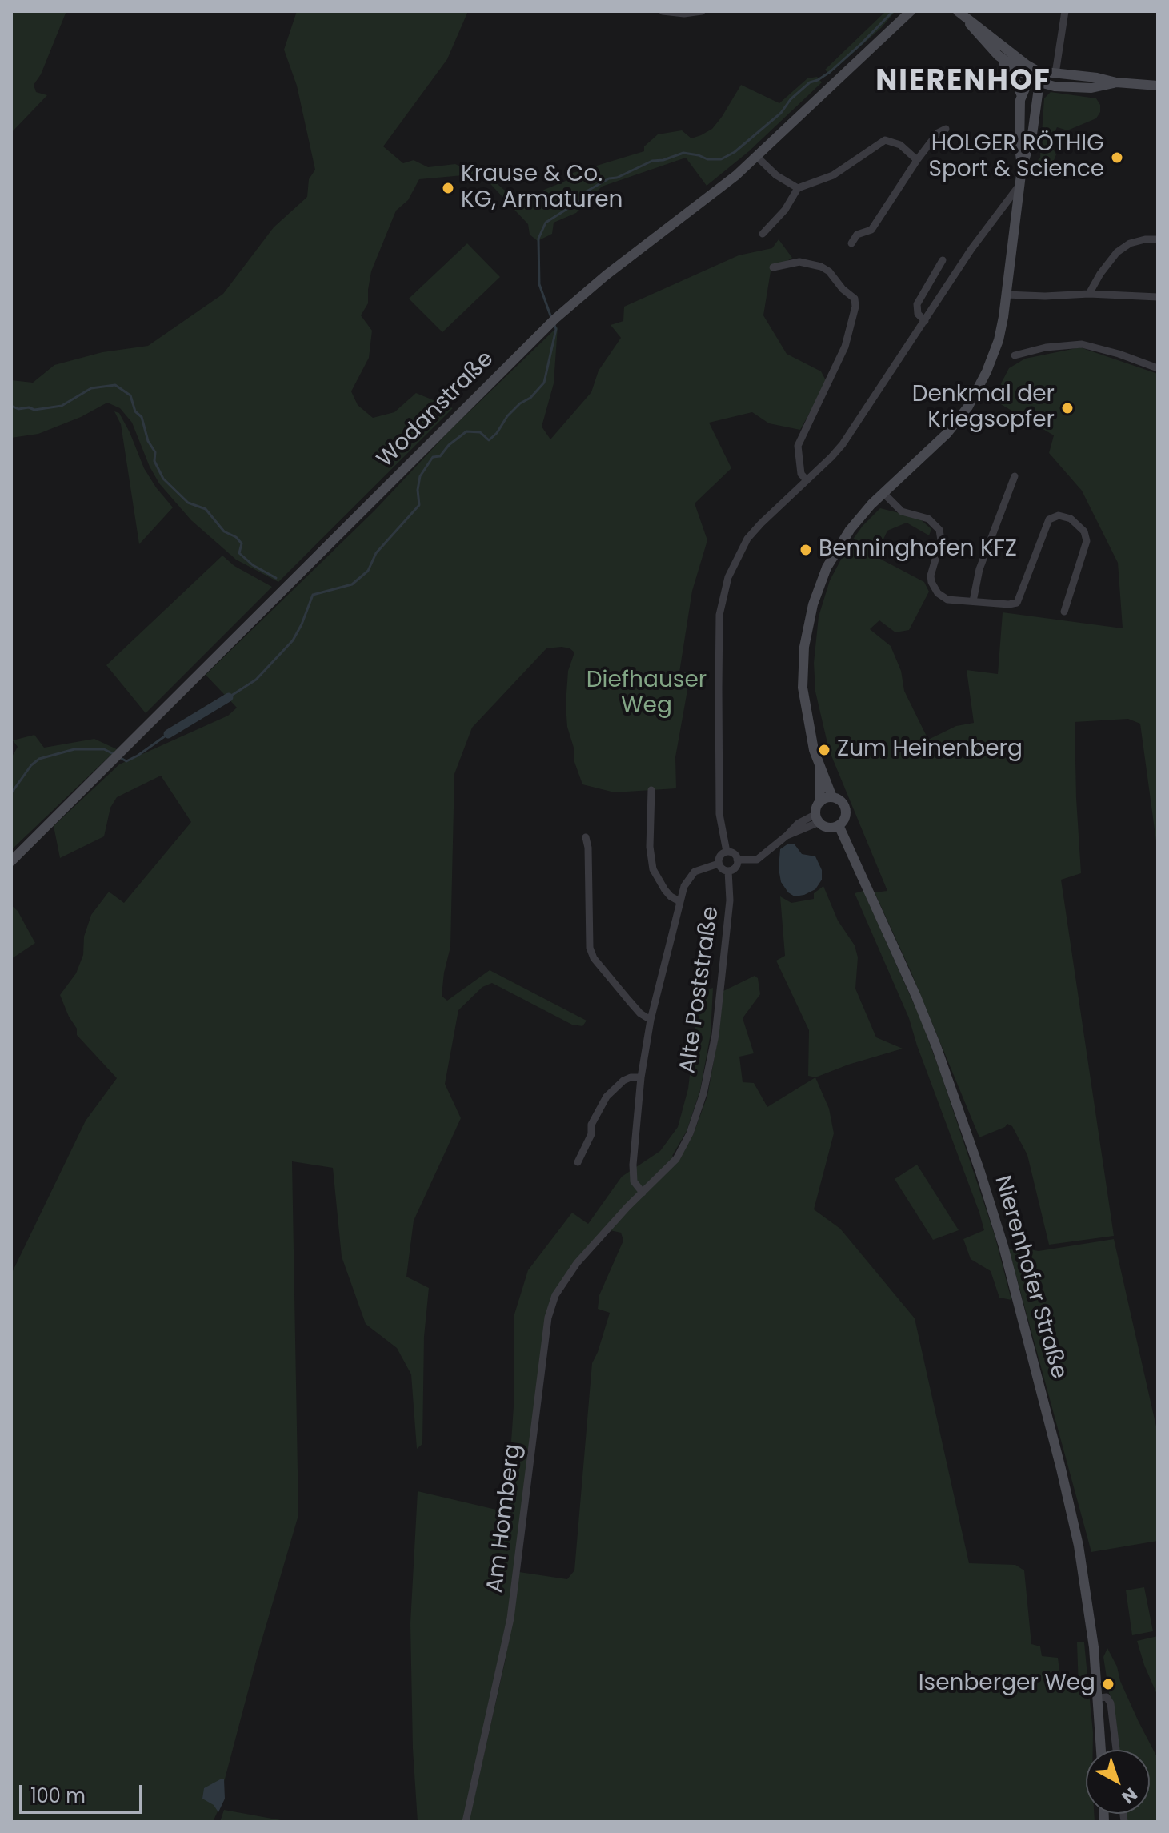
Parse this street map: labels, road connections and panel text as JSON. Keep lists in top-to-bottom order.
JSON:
{
  "streets": {
    "main road": ["Wodanstraße", "Nierenhofer Straße"],
    "street": ["Alte Poststraße", "Am Homberg"]
  },
  "crossings": [
    ["Alte Poststraße", "Am Homberg"]
  ],
  "districts": ["NIERENHOF"],
  "parks": ["Diefhauser Weg"],
  "places": [
    "HOLGER RÖTHIG Sport & Science",
    "Krause & Co. KG, Armaturen",
    "Denkmal der Kriegsopfer",
    "Benninghofen KFZ",
    "Zum Heinenberg",
    "Isenberger Weg"
  ],
  "scale_bar": "100 m",
  "north": "bottom right"
}
